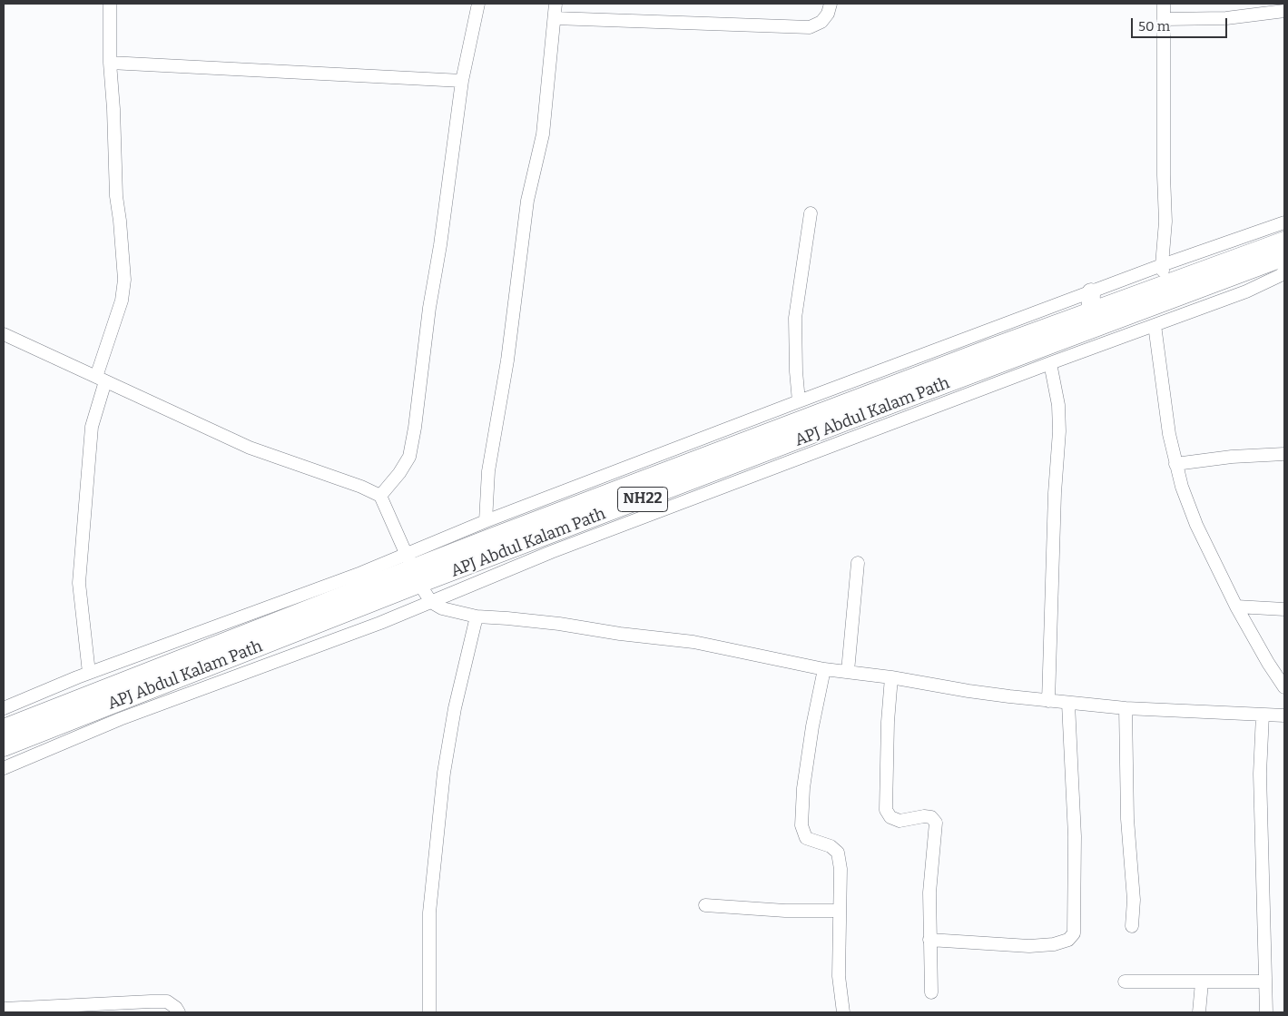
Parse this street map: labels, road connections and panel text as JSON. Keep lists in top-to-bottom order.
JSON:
{
  "streets": {
    "highway": ["APJ Abdul Kalam Path", "NH22"]
  },
  "crossings": [
    ["APJ Abdul Kalam Path", "NH22"]
  ],
  "scale_bar": "50 m"
}
